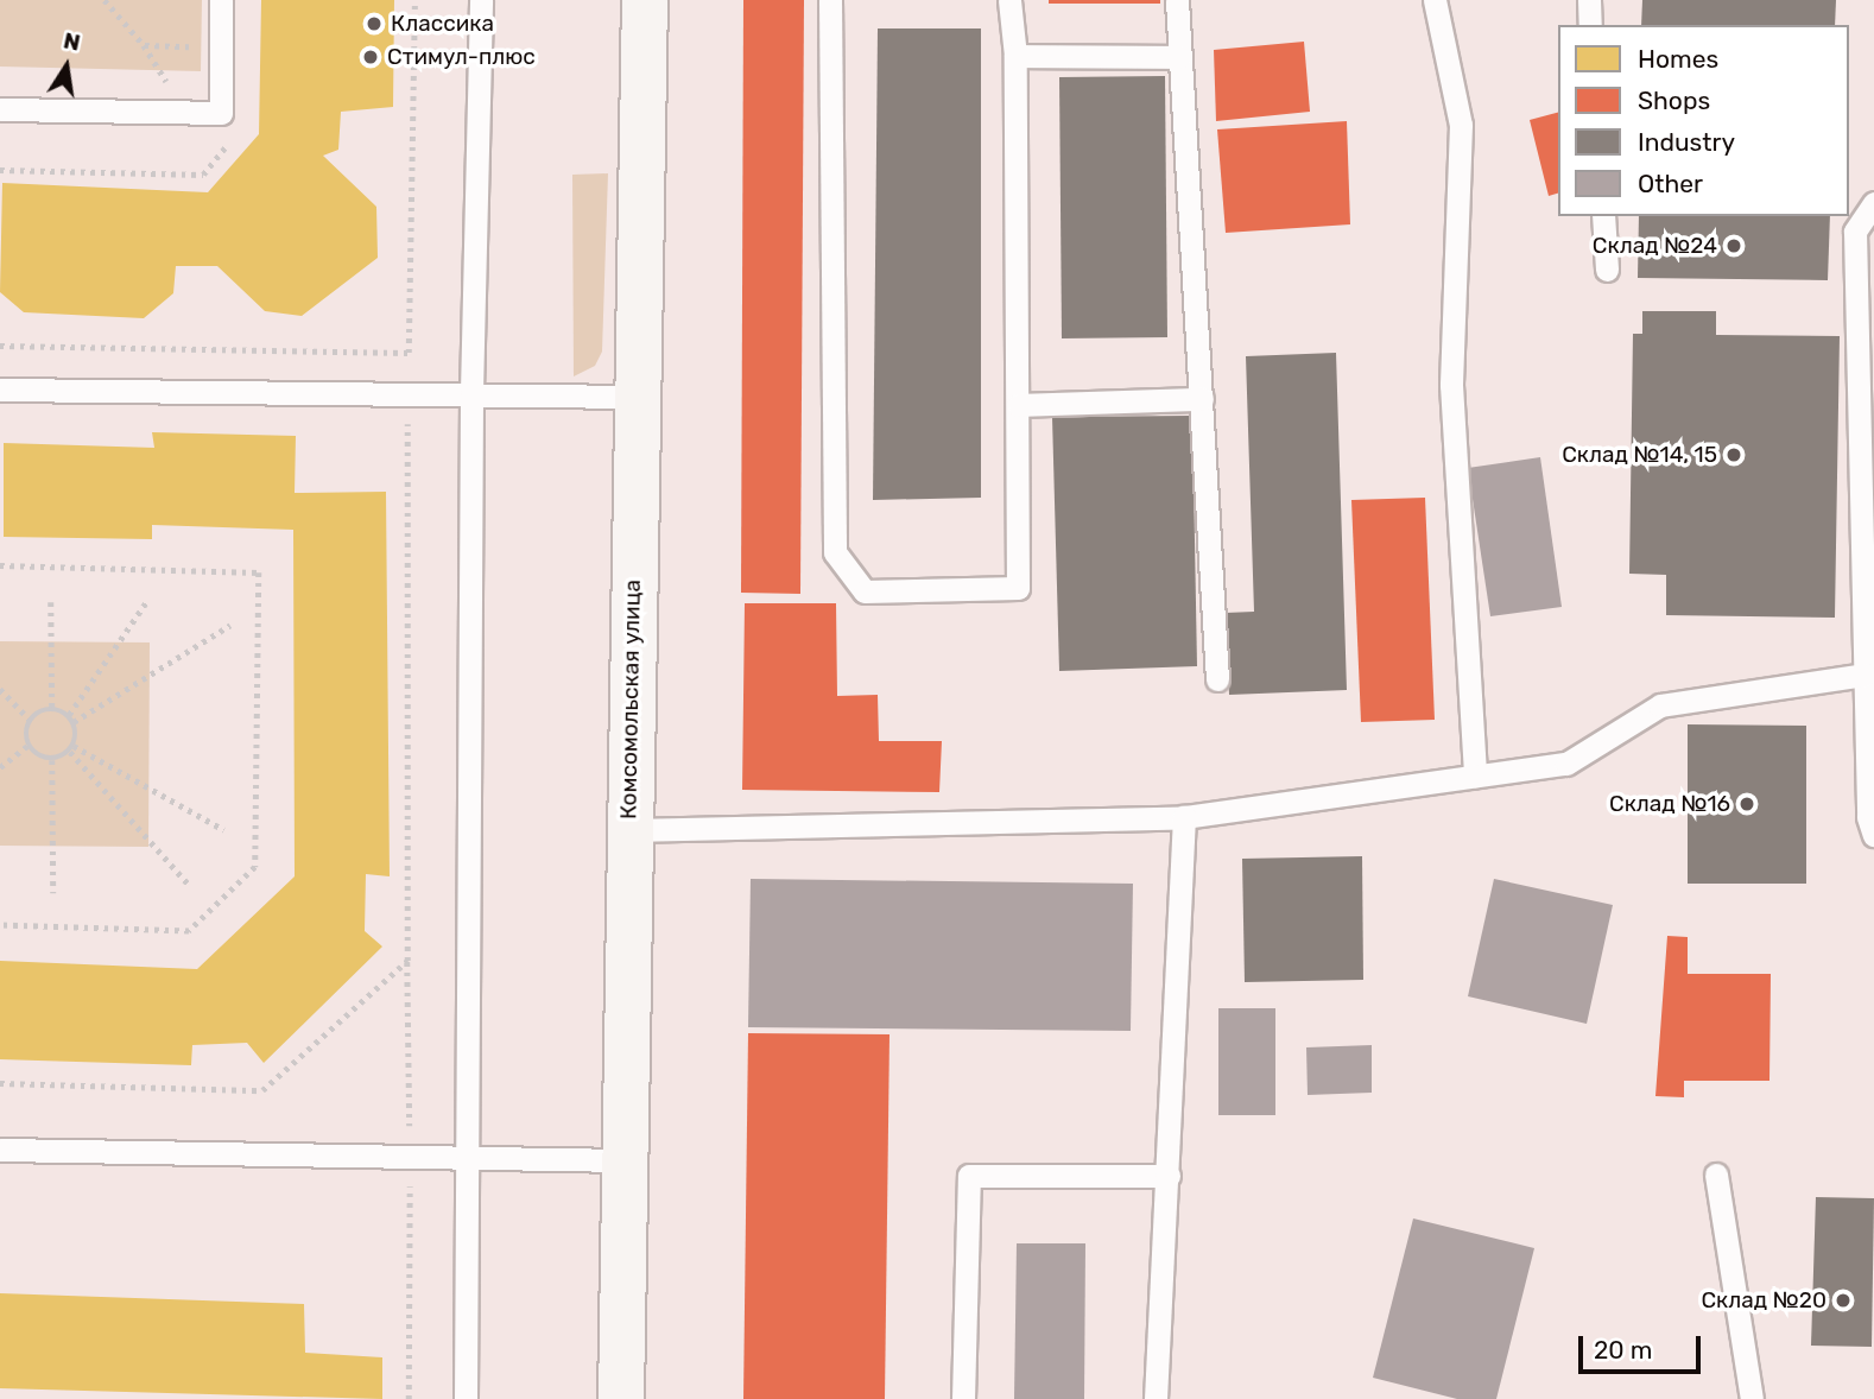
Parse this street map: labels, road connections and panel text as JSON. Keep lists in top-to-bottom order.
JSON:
{
  "streets": {
    "main road": ["Комсомольская улица"]
  },
  "places": [
    "Классика",
    "Стимул-плюс",
    "Склад №24",
    "Склад №14, 15",
    "Склад №16",
    "Склад №20"
  ],
  "legend": [
    "Homes",
    "Shops",
    "Industry",
    "Other"
  ],
  "scale_bar": "20 m",
  "north": "top"
}
